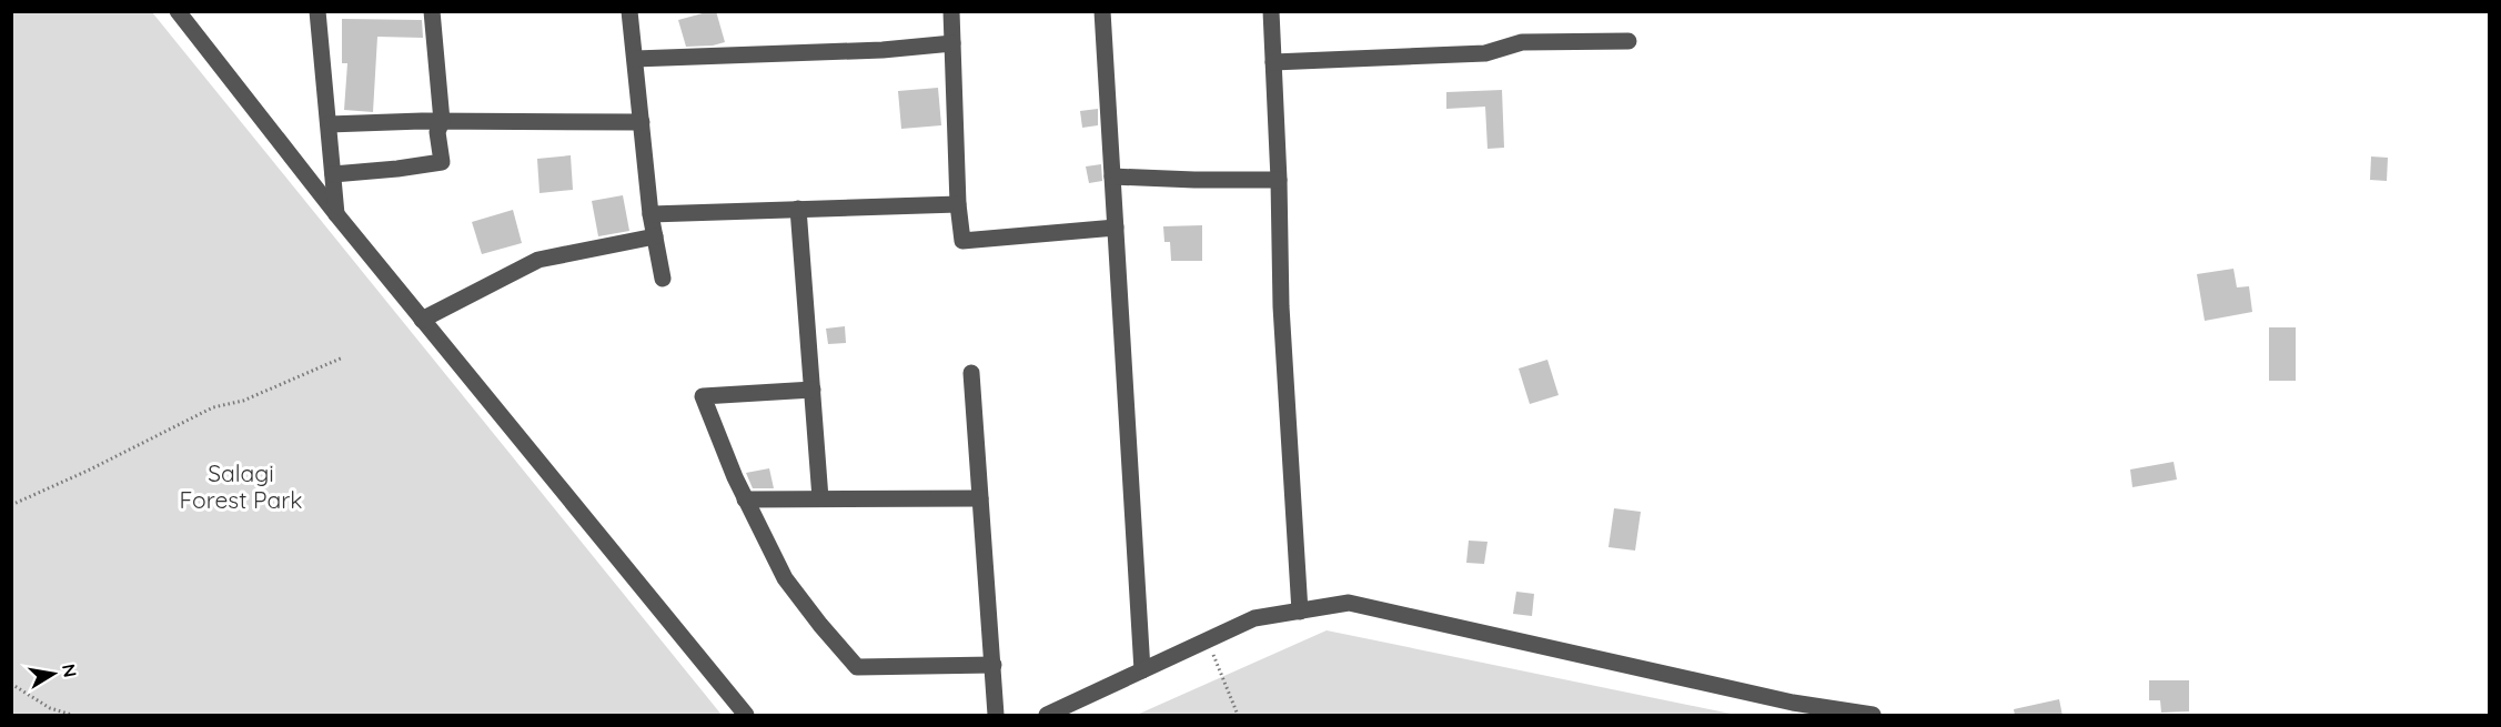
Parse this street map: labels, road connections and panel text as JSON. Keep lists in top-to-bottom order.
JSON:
{
  "parks": ["Salagi Forest Park"],
  "north": "right"
}
